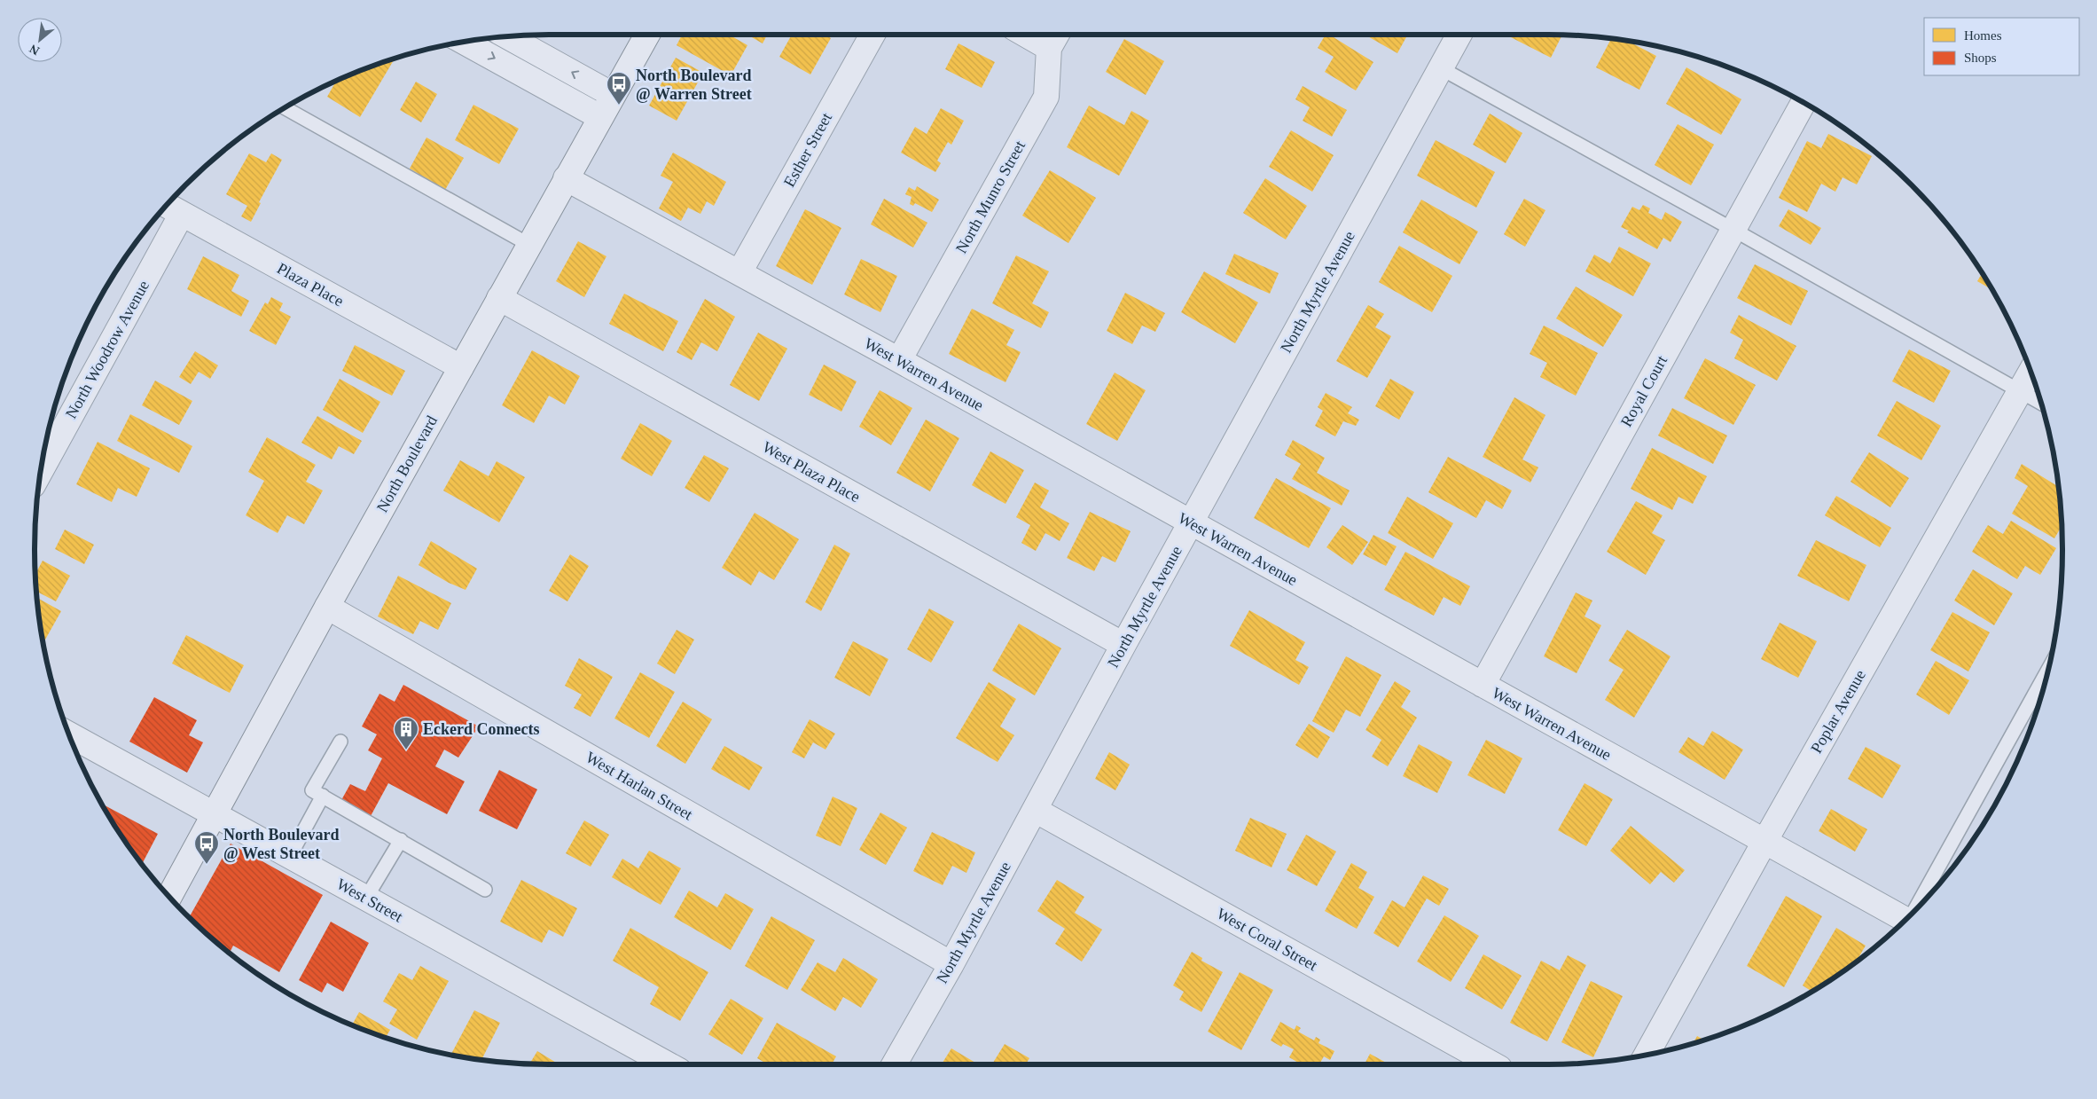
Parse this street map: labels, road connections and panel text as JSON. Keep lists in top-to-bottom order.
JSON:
{
  "streets": {
    "street": [
      "Esther Street",
      "North Munro Street",
      "Plaza Place",
      "North Myrtle Avenue",
      "North Woodrow Avenue",
      "West Warren Avenue",
      "Royal Court",
      "North Boulevard",
      "West Plaza Place",
      "Poplar Avenue",
      "West Harlan Street",
      "West Street",
      "West Coral Street"
    ]
  },
  "crossings": [
    ["Esther Street", "West Warren Avenue"],
    ["North Munro Street", "West Warren Avenue"],
    ["Plaza Place", "North Woodrow Avenue"],
    ["Plaza Place", "North Boulevard"],
    ["North Myrtle Avenue", "West Warren Avenue"],
    ["North Myrtle Avenue", "West Plaza Place"],
    ["North Myrtle Avenue", "West Harlan Street"],
    ["North Myrtle Avenue", "West Coral Street"],
    ["West Warren Avenue", "Royal Court"],
    ["West Warren Avenue", "North Boulevard"],
    ["West Warren Avenue", "Poplar Avenue"],
    ["North Boulevard", "West Plaza Place"],
    ["North Boulevard", "West Harlan Street"],
    ["North Boulevard", "West Street"]
  ],
  "places": {
    "bus stop": ["North Boulevard @ Warren Street", "North Boulevard @ West Street"],
    "building": ["Eckerd Connects"]
  },
  "legend": ["Homes", "Shops"],
  "north": "bottom left"
}
